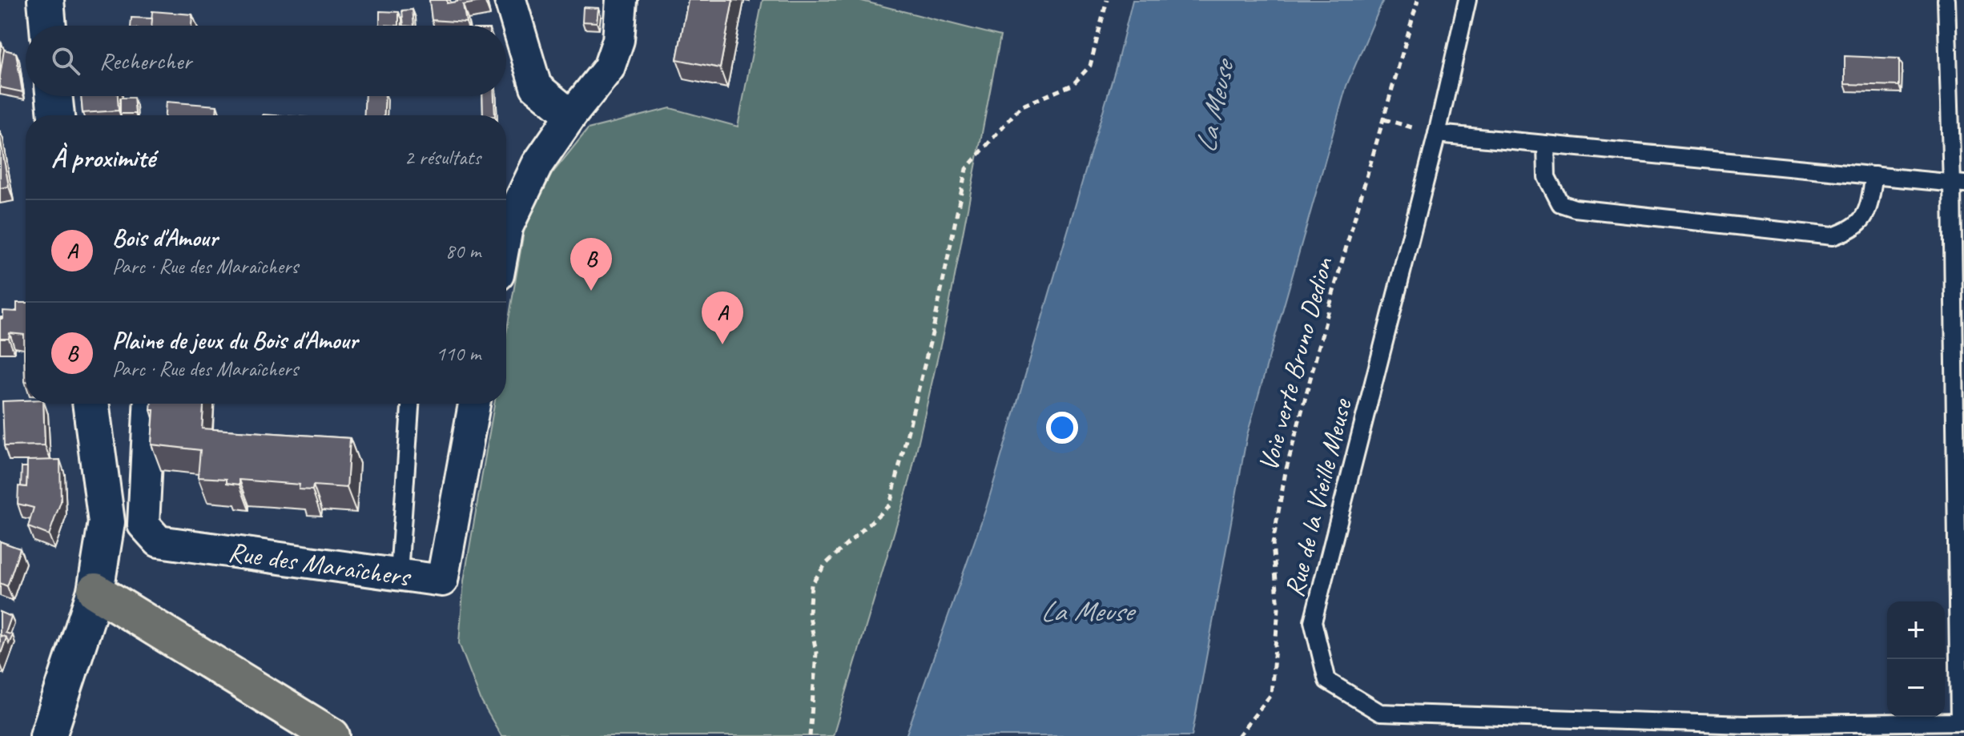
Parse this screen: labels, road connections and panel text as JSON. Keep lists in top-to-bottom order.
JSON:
{
  "streets": {
    "street": ["Rue des Maraîchers"],
    "lane": ["Rue de la Vieille Meuse"],
    "path": ["Voie verte Bruno Dedion"]
  },
  "water": ["La Meuse"],
  "page": {
    "search": "Rechercher",
    "heading": ["À proximité", "2 résultats"],
    "list": [
      {
        "mark": "A",
        "name": "Bois d'Amour",
        "note": "Parc · Rue des Maraîchers",
        "value": "80 m"
      },
      {
        "mark": "B",
        "name": "Plaine de jeux du Bois d'Amour",
        "note": "Parc · Rue des Maraîchers",
        "value": "110 m"
      }
    ],
    "pins": ["B", "A"],
    "map_buttons": ["+", "−"]
  }
}
